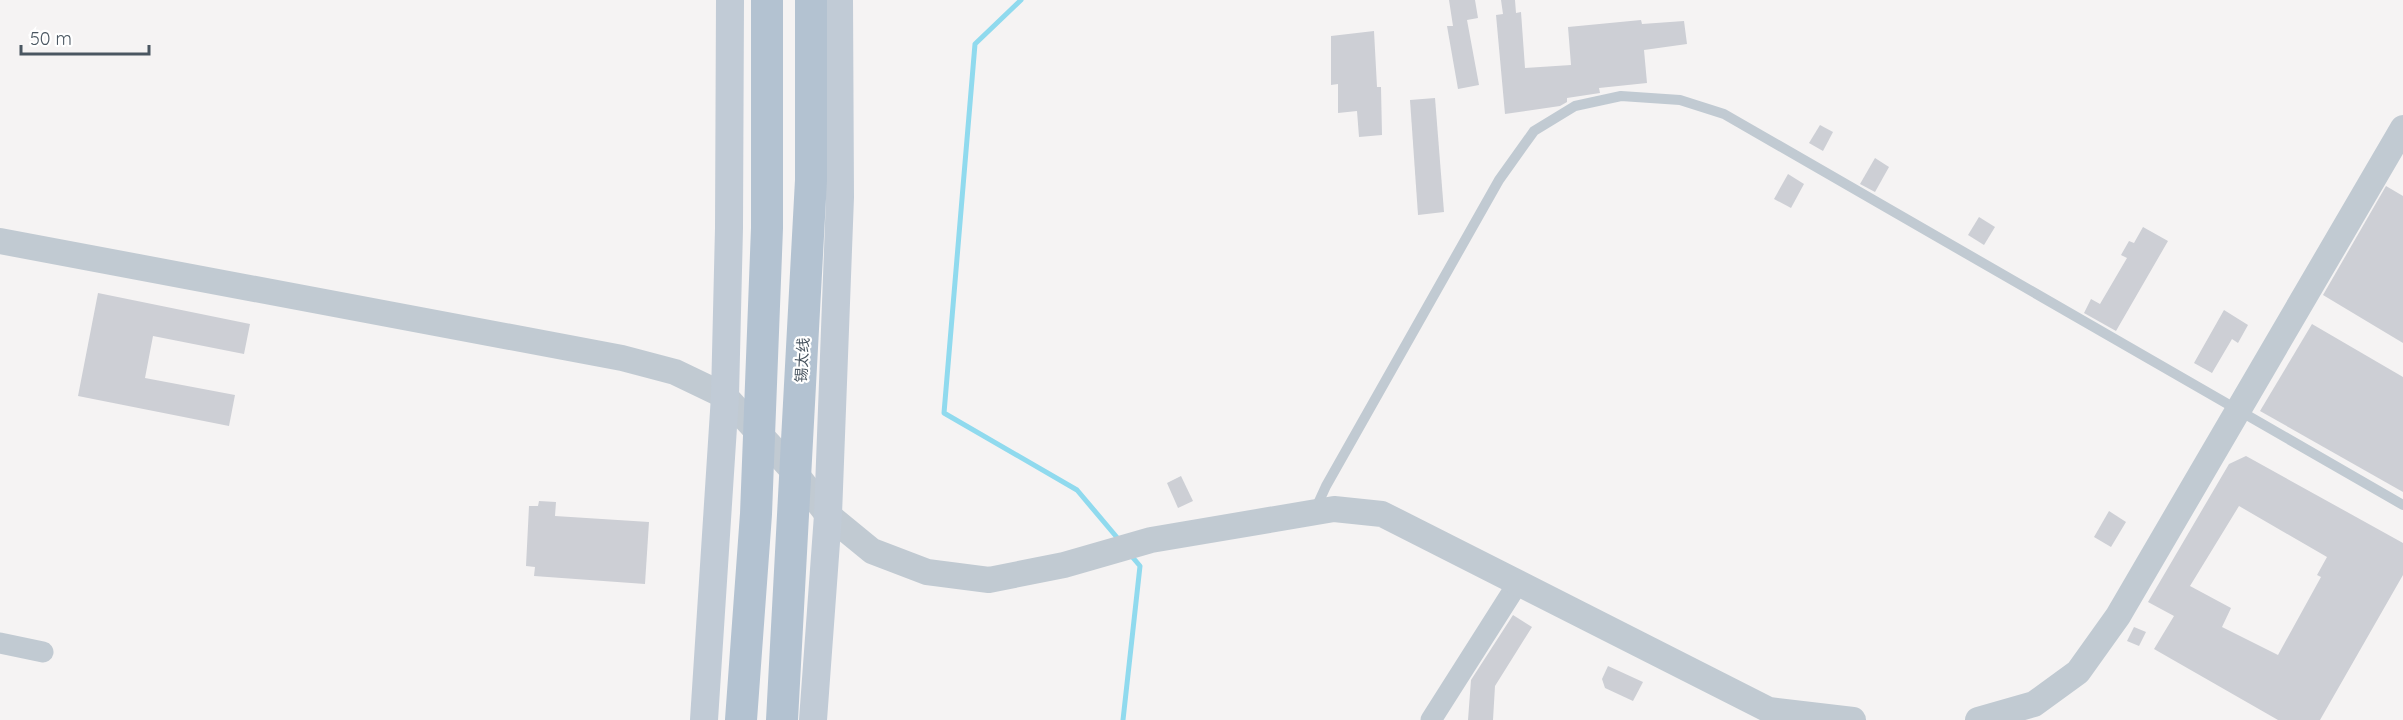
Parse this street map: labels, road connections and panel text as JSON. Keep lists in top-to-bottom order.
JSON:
{
  "streets": {
    "main road": ["锡太线"]
  },
  "scale_bar": "50 m"
}
